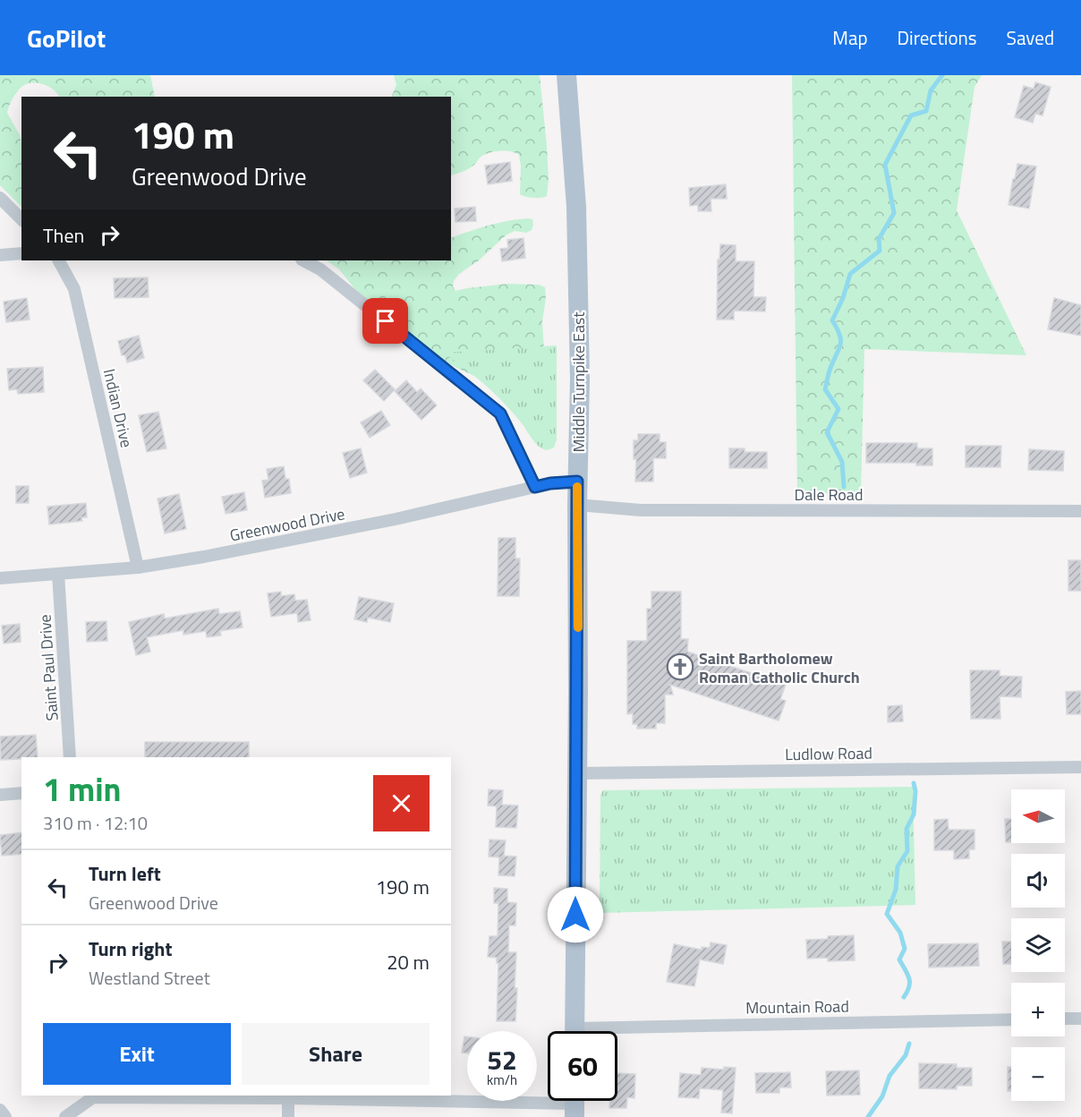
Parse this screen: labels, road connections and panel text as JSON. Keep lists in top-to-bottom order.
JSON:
{
  "streets": {
    "main road": ["Middle Turnpike East"],
    "street": [
      "Indian Drive",
      "Dale Road",
      "Greenwood Drive",
      "Saint Paul Drive",
      "Ludlow Road",
      "Mountain Road"
    ]
  },
  "crossings": [
    ["Middle Turnpike East", "Dale Road"],
    ["Middle Turnpike East", "Greenwood Drive"],
    ["Middle Turnpike East", "Ludlow Road"],
    ["Indian Drive", "Greenwood Drive"],
    ["Greenwood Drive", "Saint Paul Drive"]
  ],
  "places": {
    "church": ["Saint Bartholomew Roman Catholic Church"]
  },
  "north": "left",
  "page": {
    "header": "GoPilot",
    "nav": ["Map", "Directions", "Saved"],
    "turn": ["190 m", "Greenwood Drive"],
    "then": "Then",
    "heading": ["1 min", "310 m · 12:10"],
    "map_buttons": ["+", "−"],
    "list": [
      {
        "name": "Turn left",
        "note": "Greenwood Drive",
        "value": "190 m"
      },
      {
        "name": "Turn right",
        "note": "Westland Street",
        "value": "20 m"
      }
    ],
    "buttons": ["Exit", "Share"],
    "speed": "52 km/h",
    "limit": "60"
  }
}
